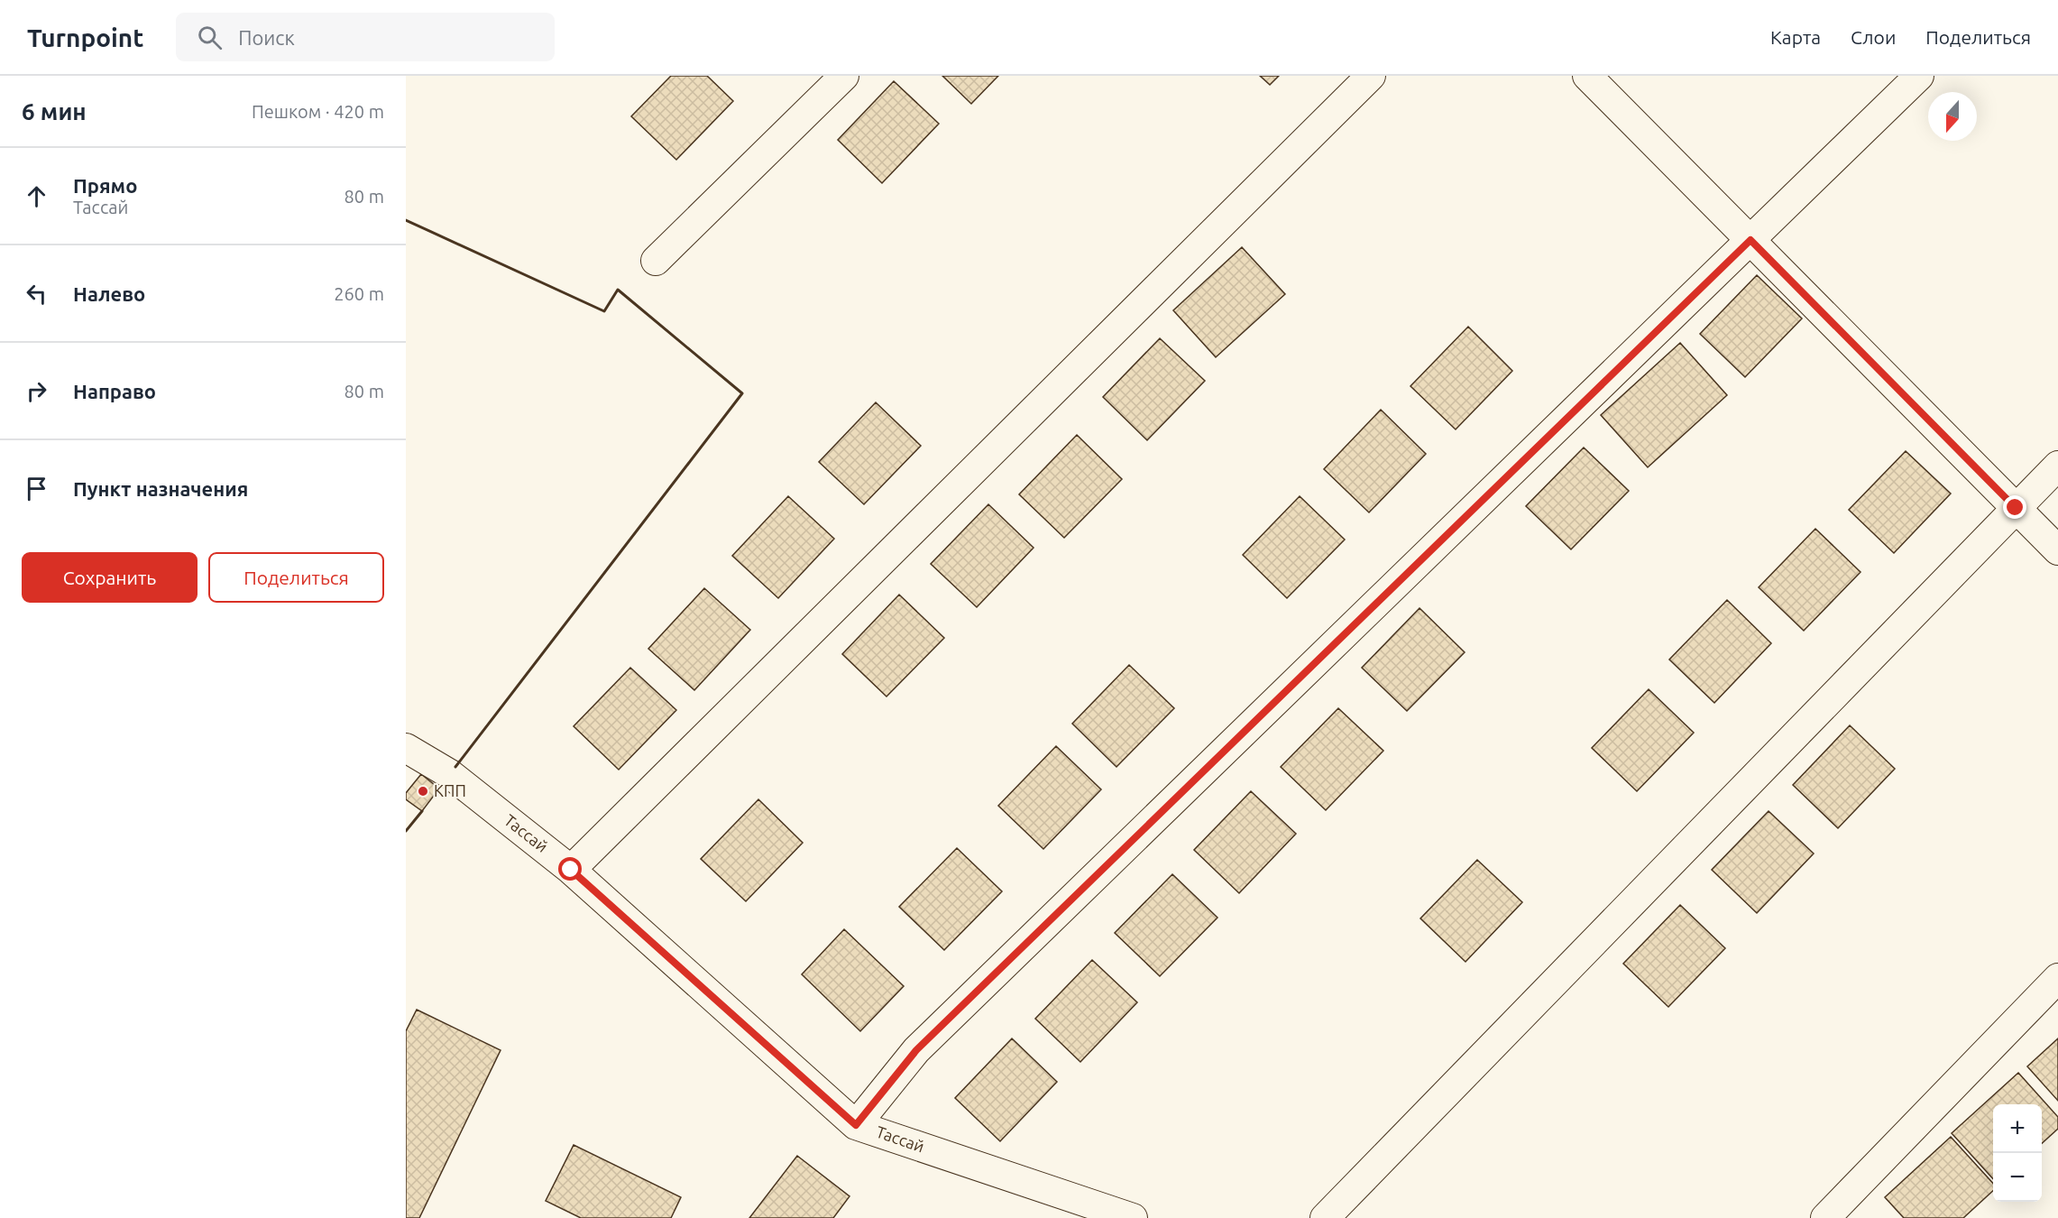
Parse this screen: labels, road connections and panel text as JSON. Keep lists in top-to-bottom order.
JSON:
{
  "streets": {
    "street": ["Тассай"]
  },
  "places": ["КПП"],
  "north": "bottom",
  "page": {
    "header": "Turnpoint",
    "search": "Поиск",
    "nav": ["Карта", "Слои", "Поделиться"],
    "heading": ["6 мин", "Пешком · 420 m"],
    "list": [
      ["Прямо", "Тассай", "80 m"],
      ["Налево", "260 m"],
      ["Направо", "80 m"],
      "Пункт назначения"
    ],
    "buttons": ["Сохранить", "Поделиться"],
    "map_buttons": ["+", "−"]
  }
}
